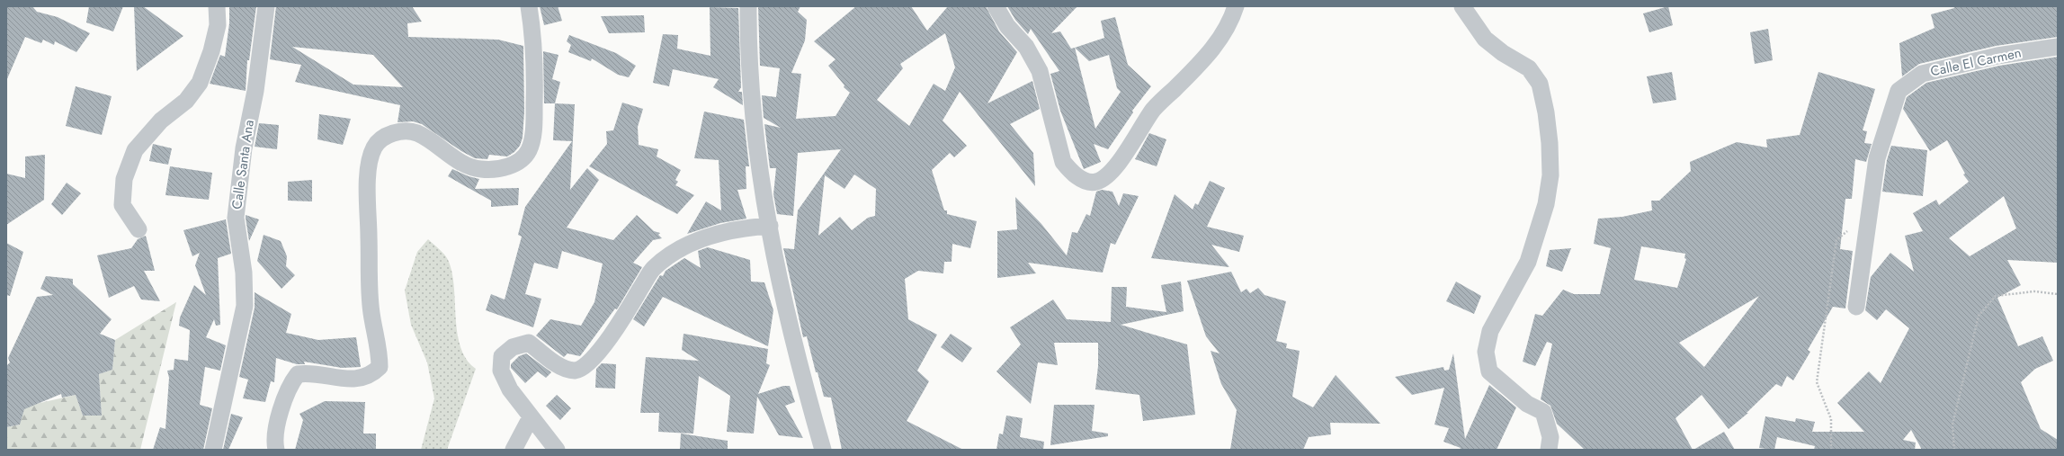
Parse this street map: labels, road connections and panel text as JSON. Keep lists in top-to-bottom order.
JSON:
{
  "streets": {
    "street": ["Calle El Carmen", "Calle Santa Ana"]
  }
}
